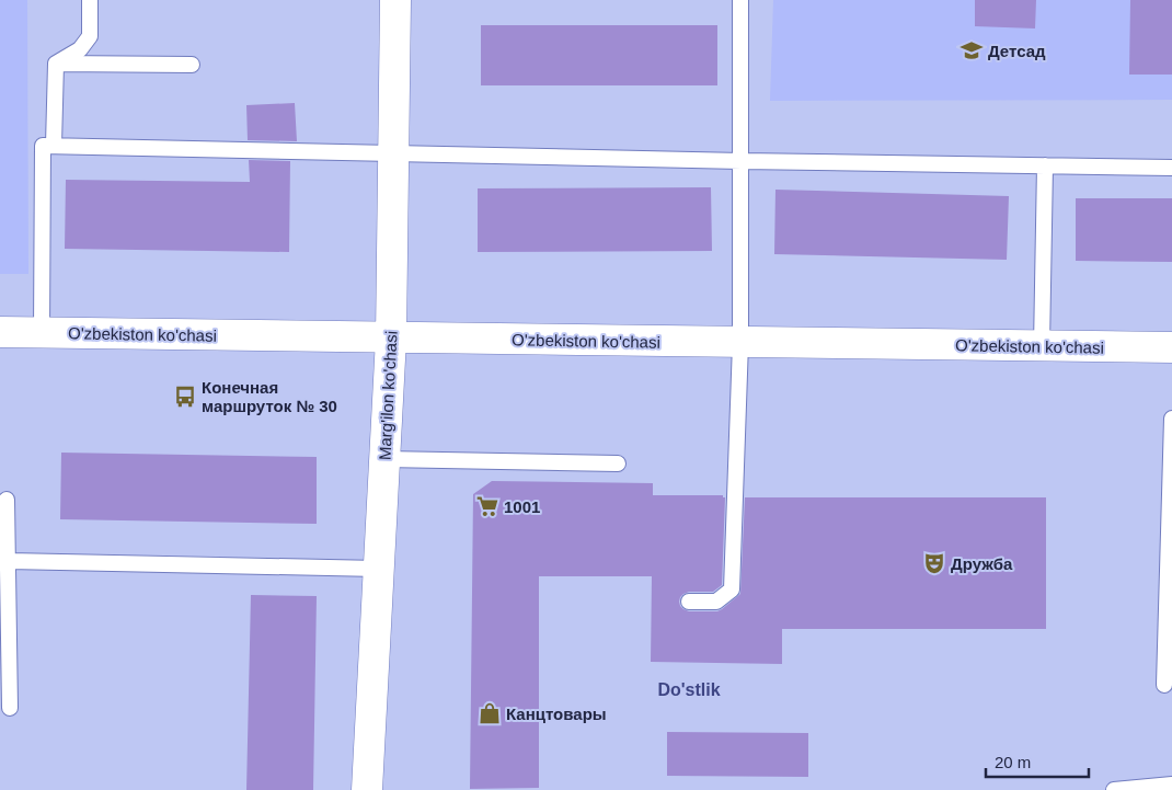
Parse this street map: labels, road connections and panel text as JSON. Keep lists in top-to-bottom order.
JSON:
{
  "streets": {
    "street": ["O'zbekiston ko'chasi", "Marg'ilon ko'chasi"]
  },
  "crossings": [
    ["O'zbekiston ko'chasi", "Marg'ilon ko'chasi"]
  ],
  "districts": ["Do'stlik"],
  "places": {
    "school or university": ["Детсад"],
    "bus stop": ["Конечная маршруток № 30"],
    "supermarket": ["1001"],
    "theatre": ["Дружба"],
    "shop": ["Канцтовары"]
  },
  "scale_bar": "20 m"
}
